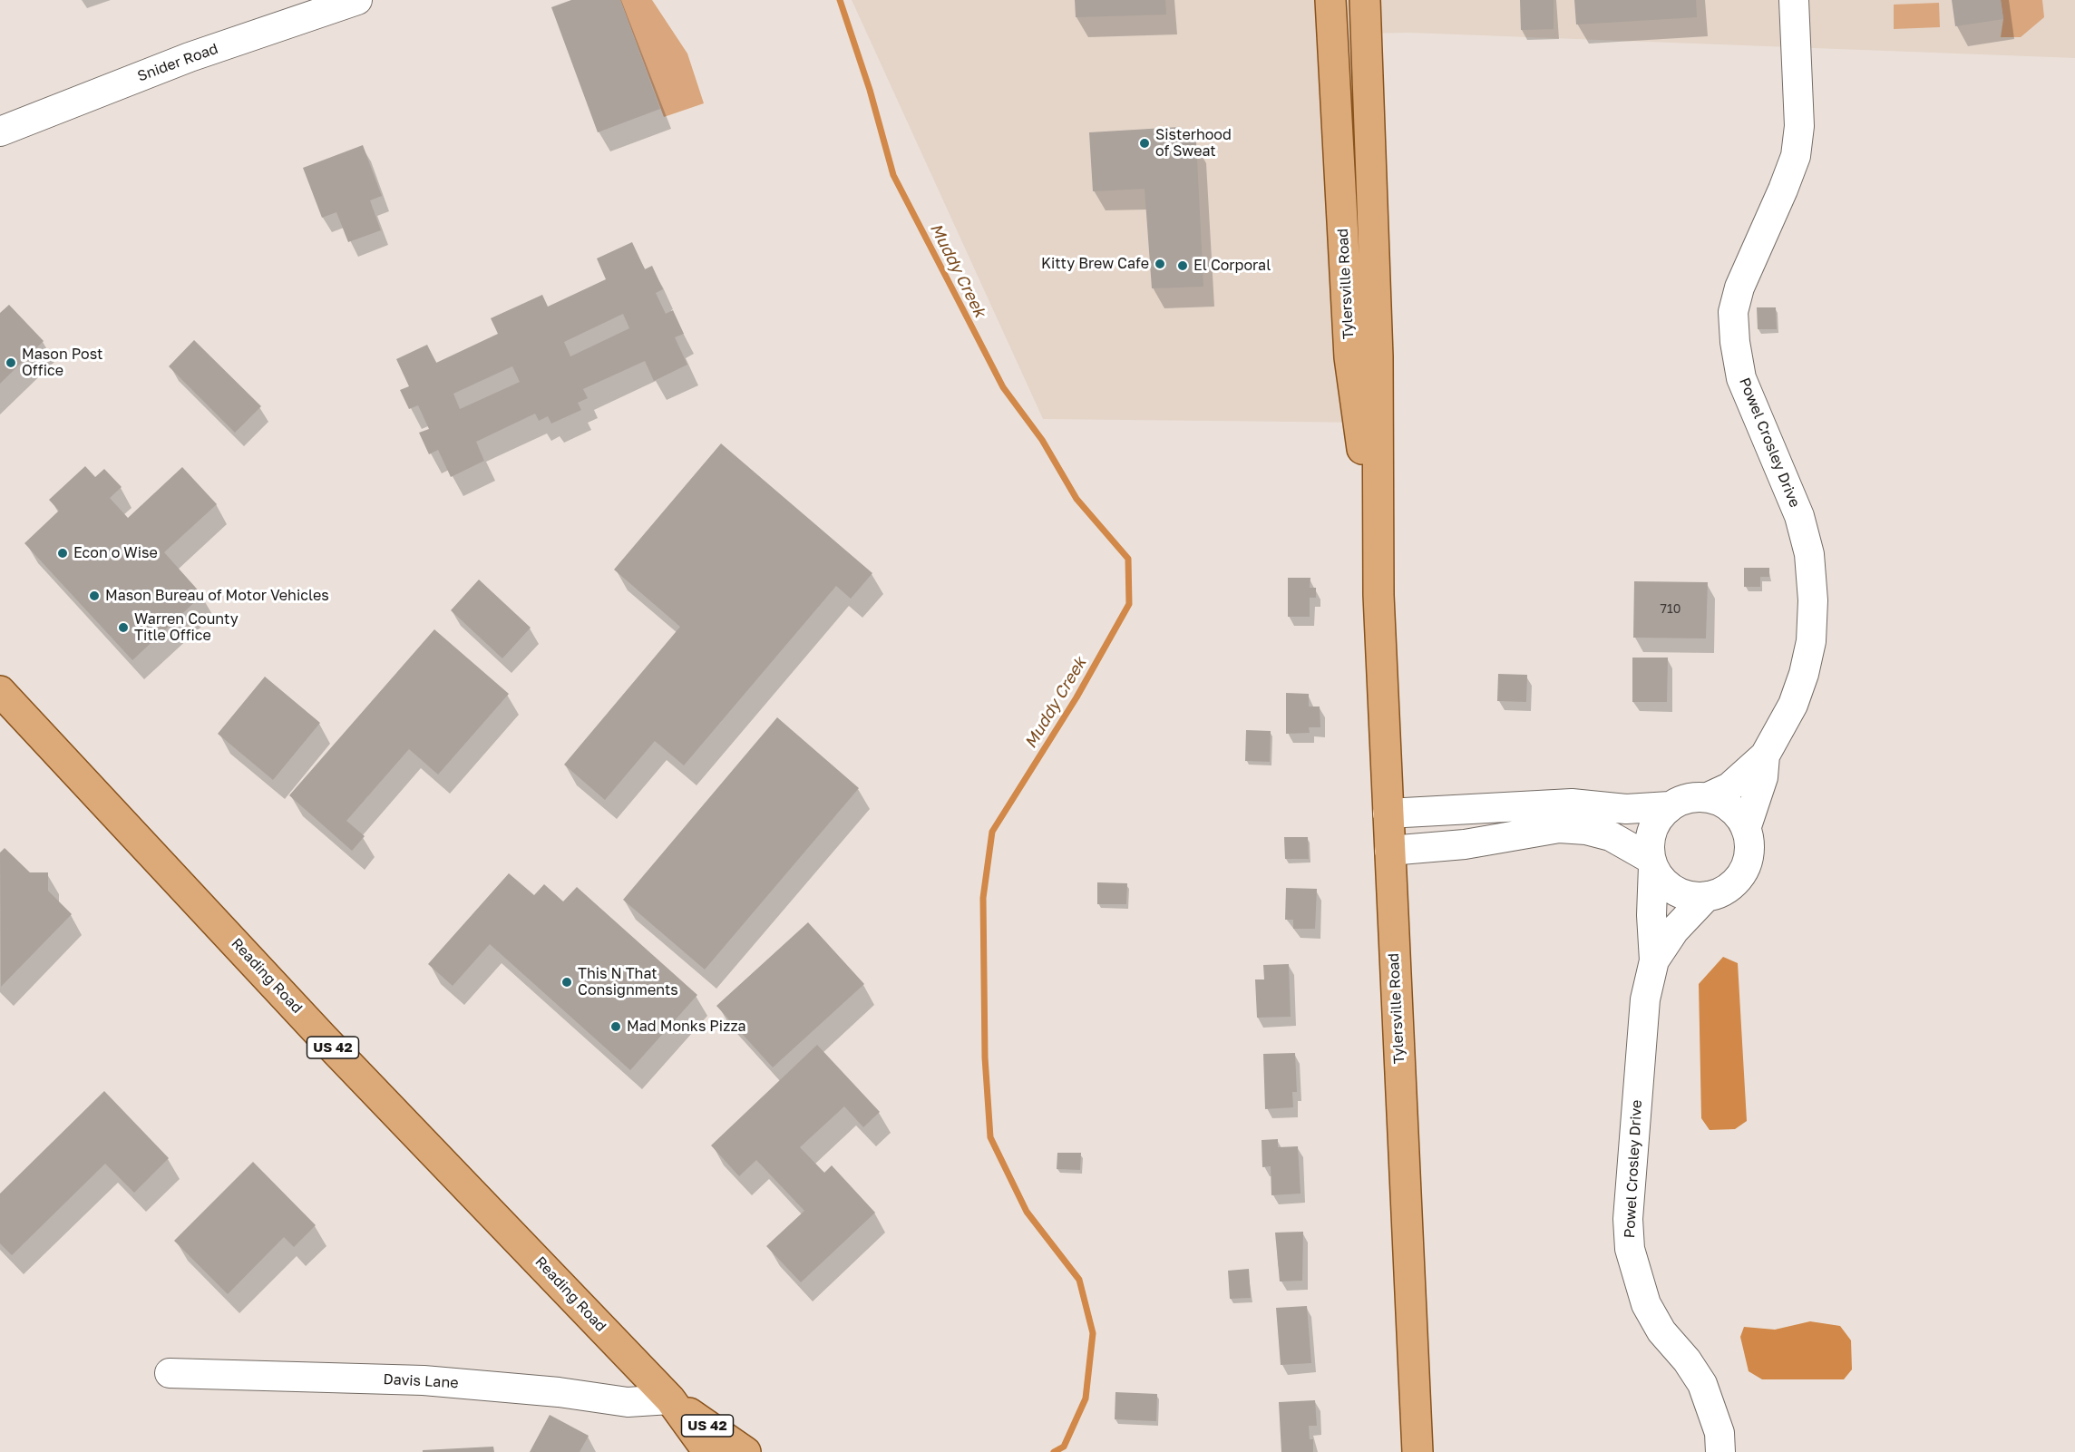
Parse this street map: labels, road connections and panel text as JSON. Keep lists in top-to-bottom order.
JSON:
{
  "streets": {
    "main road": ["Tylersville Road", "Reading Road", "US 42"],
    "street": ["Snider Road", "Powel Crosley Drive", "Davis Lane"]
  },
  "crossings": [
    ["Reading Road", "Davis Lane"]
  ],
  "water": ["Muddy Creek"],
  "places": [
    "Sisterhood of Sweat",
    "Kitty Brew Cafe",
    "El Corporal",
    "Mason Post Office",
    "Econ o Wise",
    "Mason Bureau of Motor Vehicles",
    "Warren County Title Office",
    "This N That Consignments",
    "Mad Monks Pizza"
  ],
  "house_numbers": ["710"]
}
